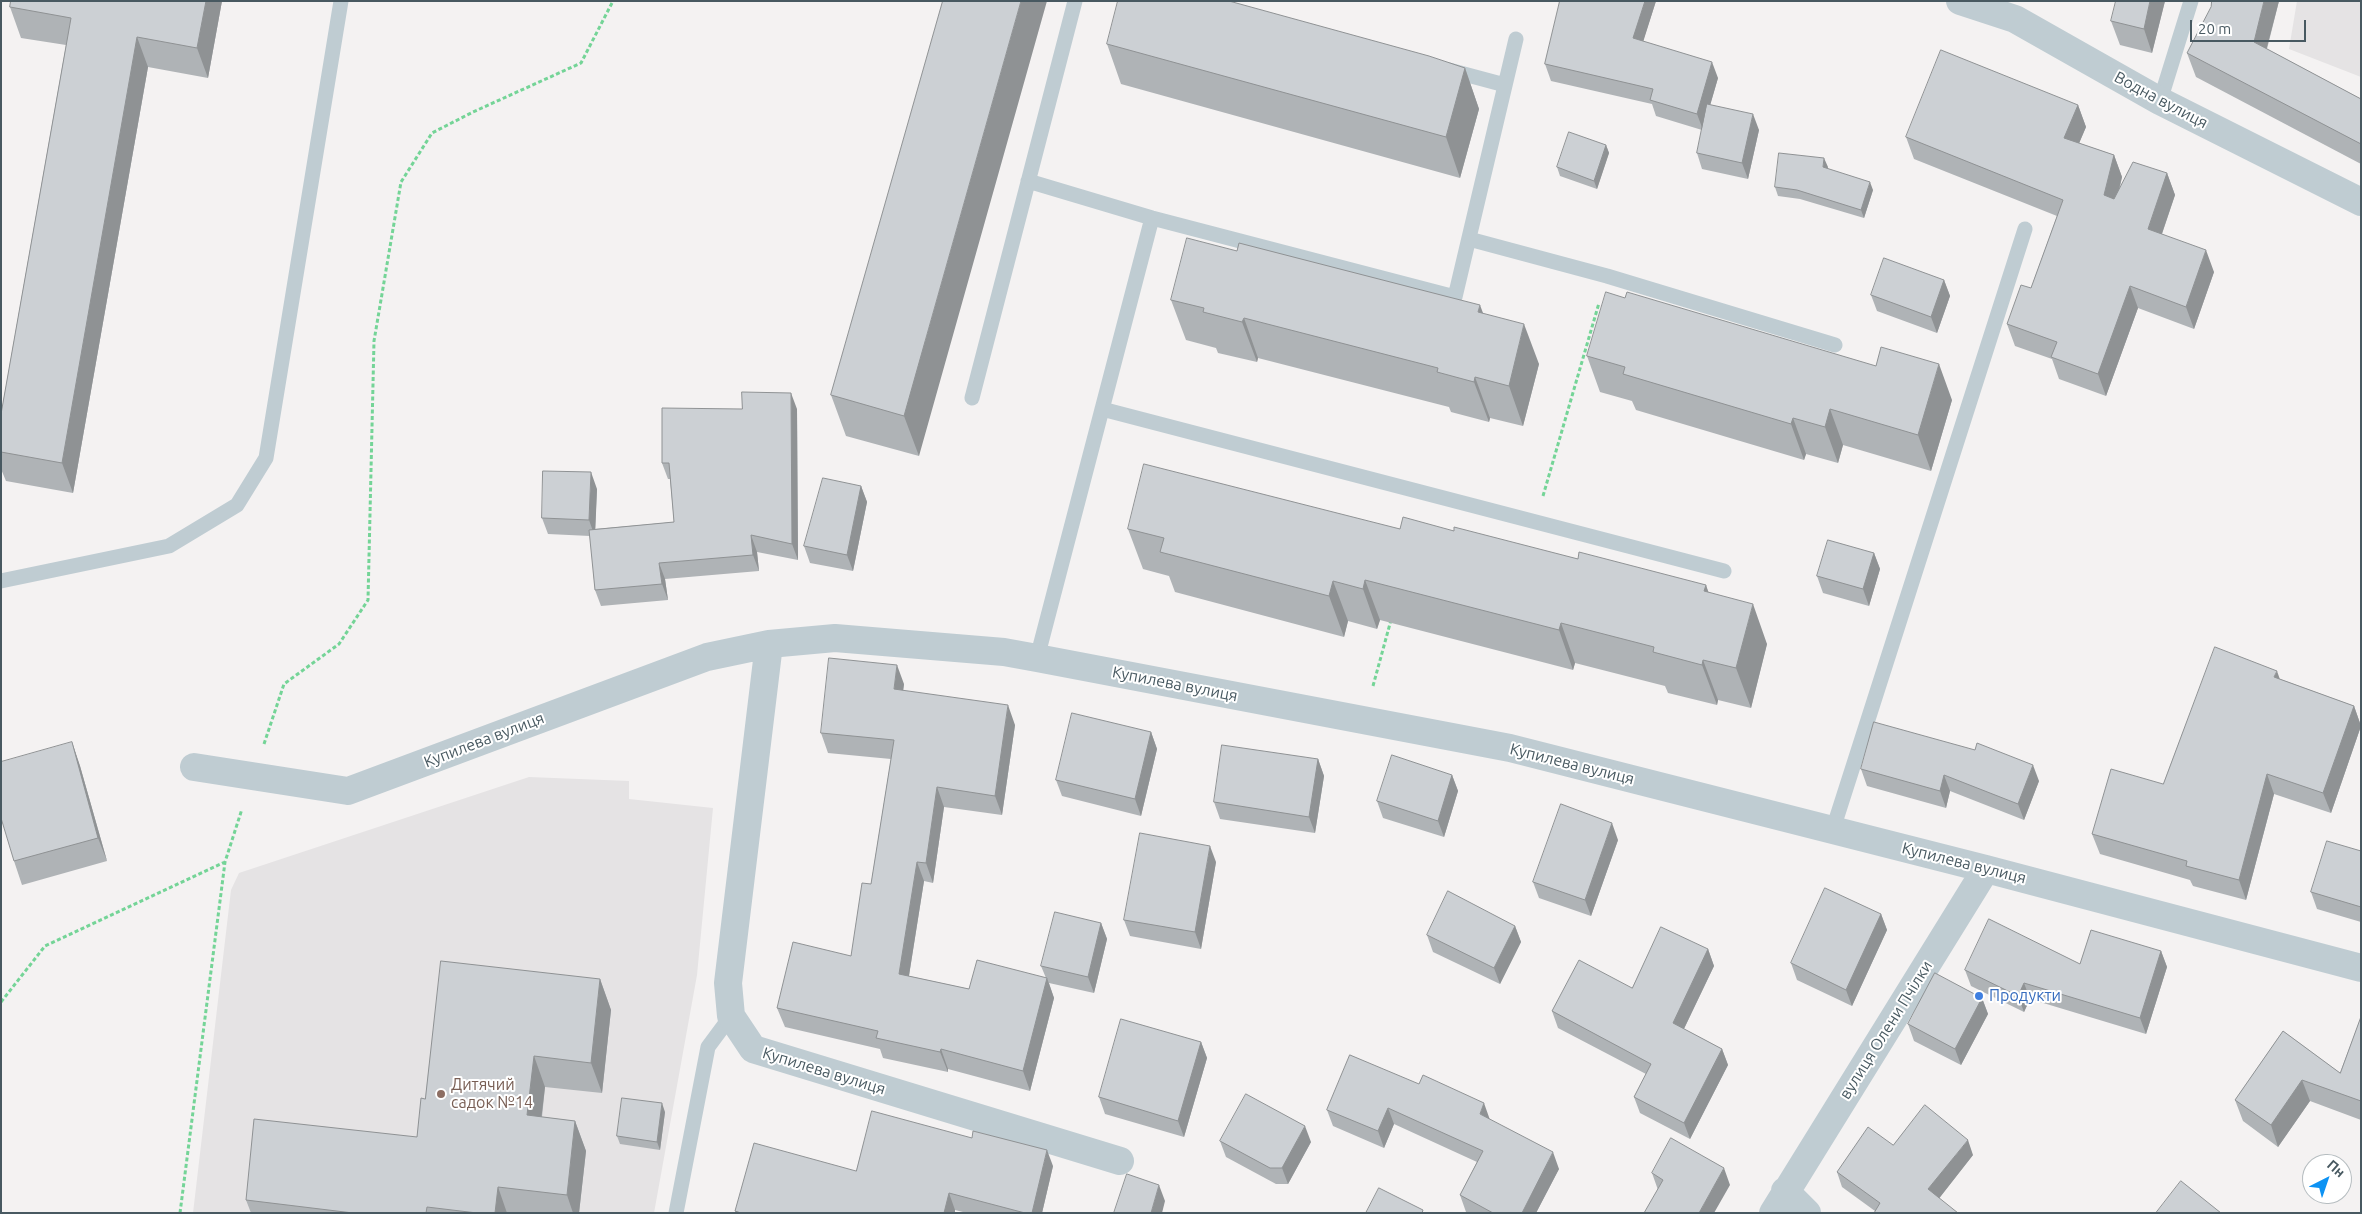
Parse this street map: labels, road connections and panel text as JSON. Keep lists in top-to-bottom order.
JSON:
{
  "streets": {
    "street": ["Водна вулиця", "Купилева вулиця", "вулиця Олени Пчілки"]
  },
  "crossings": [
    ["Купилева вулиця", "вулиця Олени Пчілки"]
  ],
  "places": ["Продукти", "Дитячий садок №14"],
  "scale_bar": "20 m",
  "north": "top right"
}
